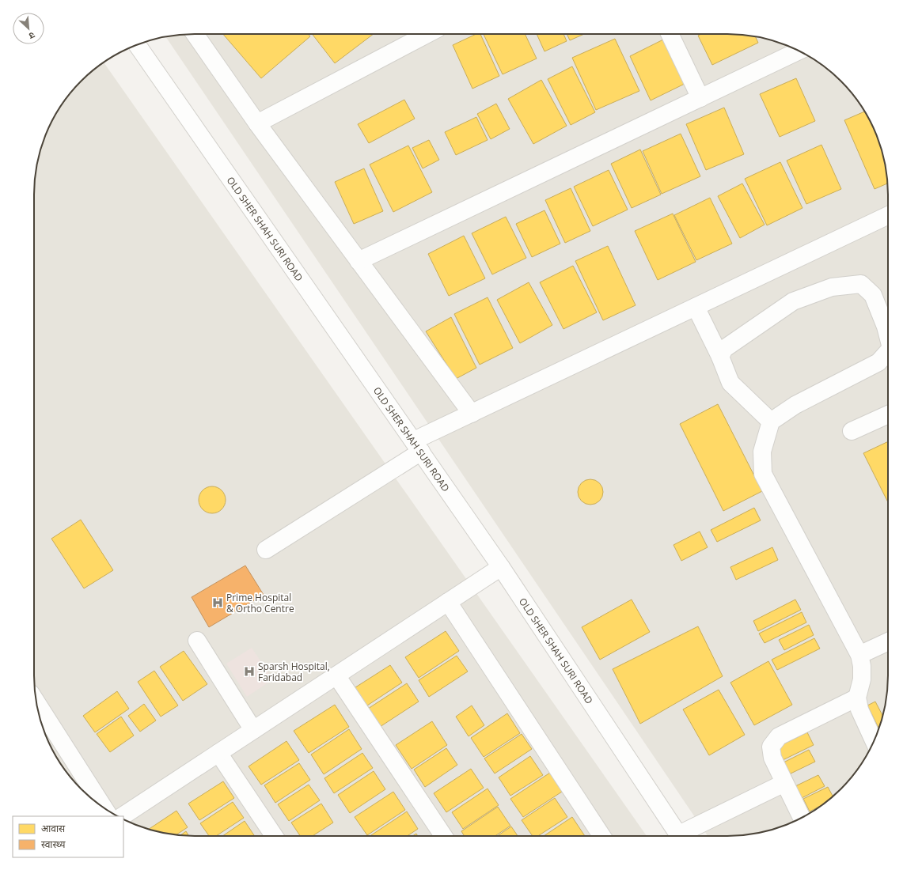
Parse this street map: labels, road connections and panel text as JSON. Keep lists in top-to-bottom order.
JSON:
{
  "streets": {
    "street": ["OLD SHER SHAH SURI ROAD"]
  },
  "places": {
    "hospital": ["Prime Hospital & Ortho Centre", "Sparsh Hospital, Faridabad"]
  },
  "legend": ["आवास", "स्वास्थ्य"],
  "north": "bottom right"
}
